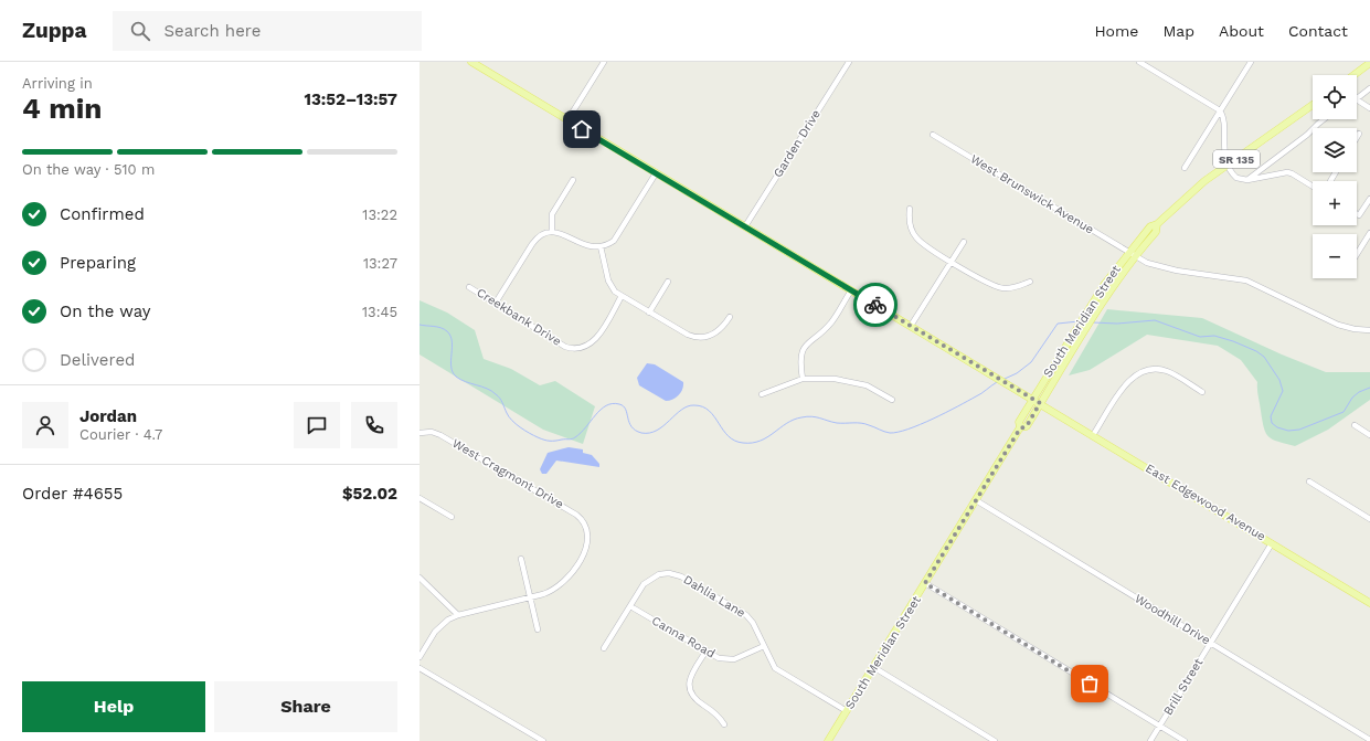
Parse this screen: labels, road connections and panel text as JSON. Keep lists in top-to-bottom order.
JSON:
{
  "streets": {
    "main road": ["SR 135", "South Meridian Street", "East Edgewood Avenue"],
    "street": [
      "Garden Drive",
      "West Brunswick Avenue",
      "Creekbank Drive",
      "West Cragmont Drive",
      "Dahlia Lane",
      "Woodhill Drive",
      "Canna Road",
      "Brill Street"
    ]
  },
  "crossings": [
    ["Garden Drive", "East Edgewood Avenue"],
    ["West Brunswick Avenue", "South Meridian Street"],
    ["South Meridian Street", "East Edgewood Avenue"],
    ["South Meridian Street", "Dahlia Lane"],
    ["South Meridian Street", "Woodhill Drive"],
    ["East Edgewood Avenue", "Brill Street"],
    ["Dahlia Lane", "Canna Road"],
    ["Woodhill Drive", "Brill Street"]
  ],
  "page": {
    "header": "Zuppa",
    "search": "Search here",
    "nav": [
      "Home",
      "Map",
      "About",
      "Contact"
    ],
    "heading": ["4 min", "Arriving in", "13:52–13:57"],
    "panel": [
      "Jordan",
      "Courier · 4.7",
      "Order #4655",
      "$52.02"
    ],
    "map_buttons": ["+", "−"],
    "bar": "On the way · 510 m",
    "list": [
      ["Confirmed", "13:22"],
      ["Preparing", "13:27"],
      ["On the way", "13:45"],
      "Delivered"
    ],
    "buttons": ["Help", "Share"]
  }
}
